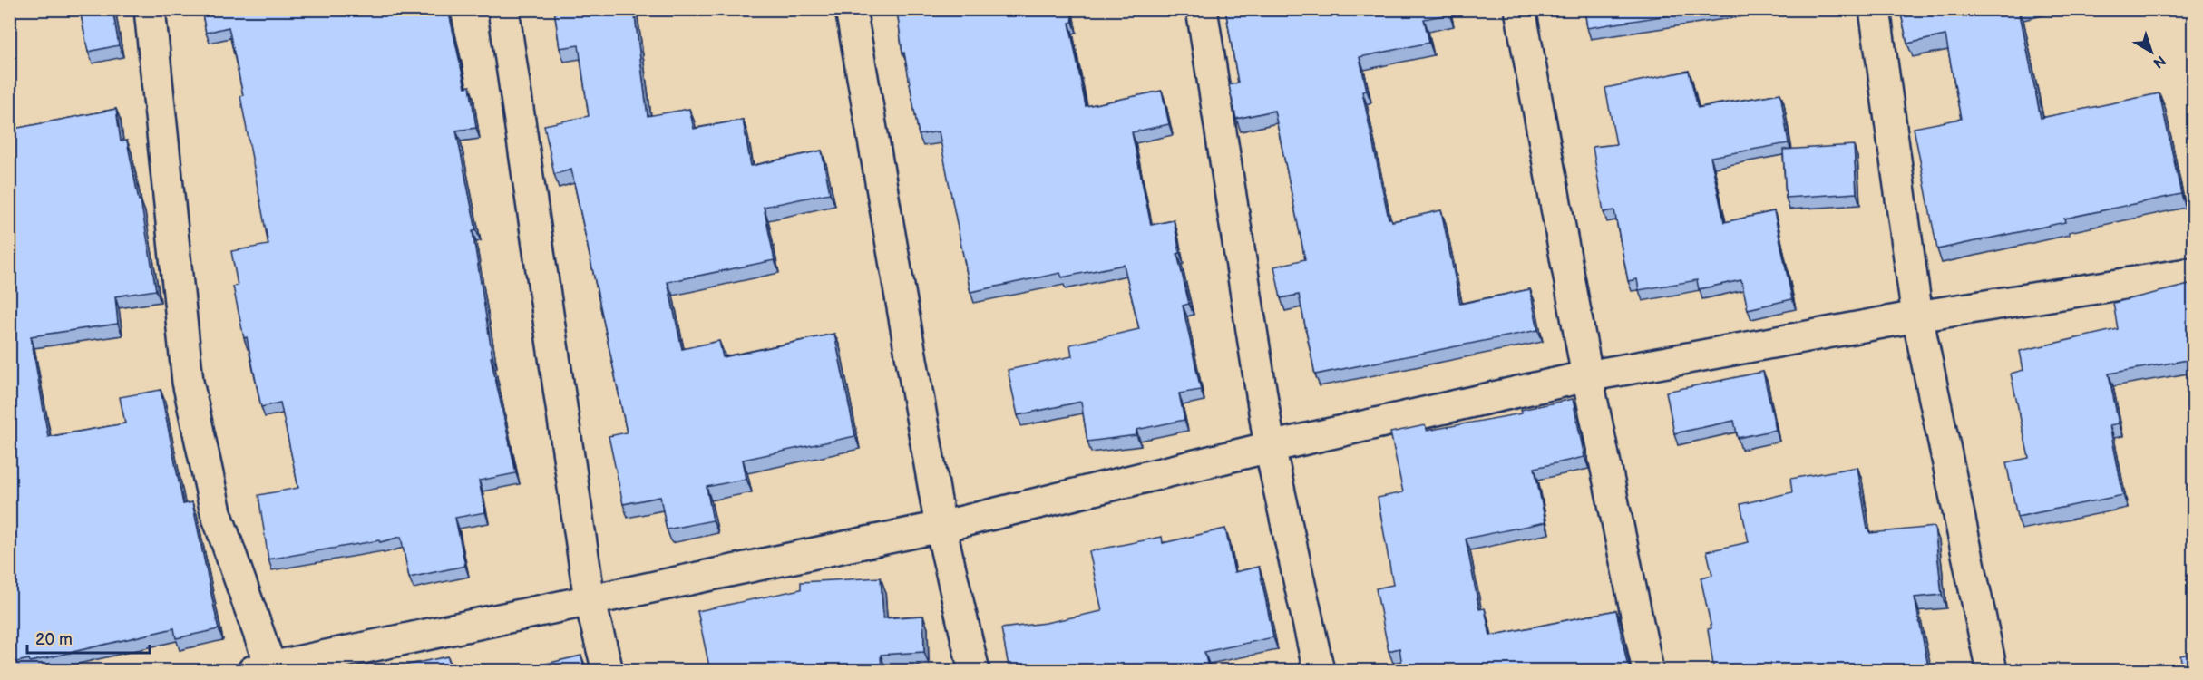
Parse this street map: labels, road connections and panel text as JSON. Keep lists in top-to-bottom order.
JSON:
{
  "scale_bar": "20 m",
  "north": "bottom right"
}
